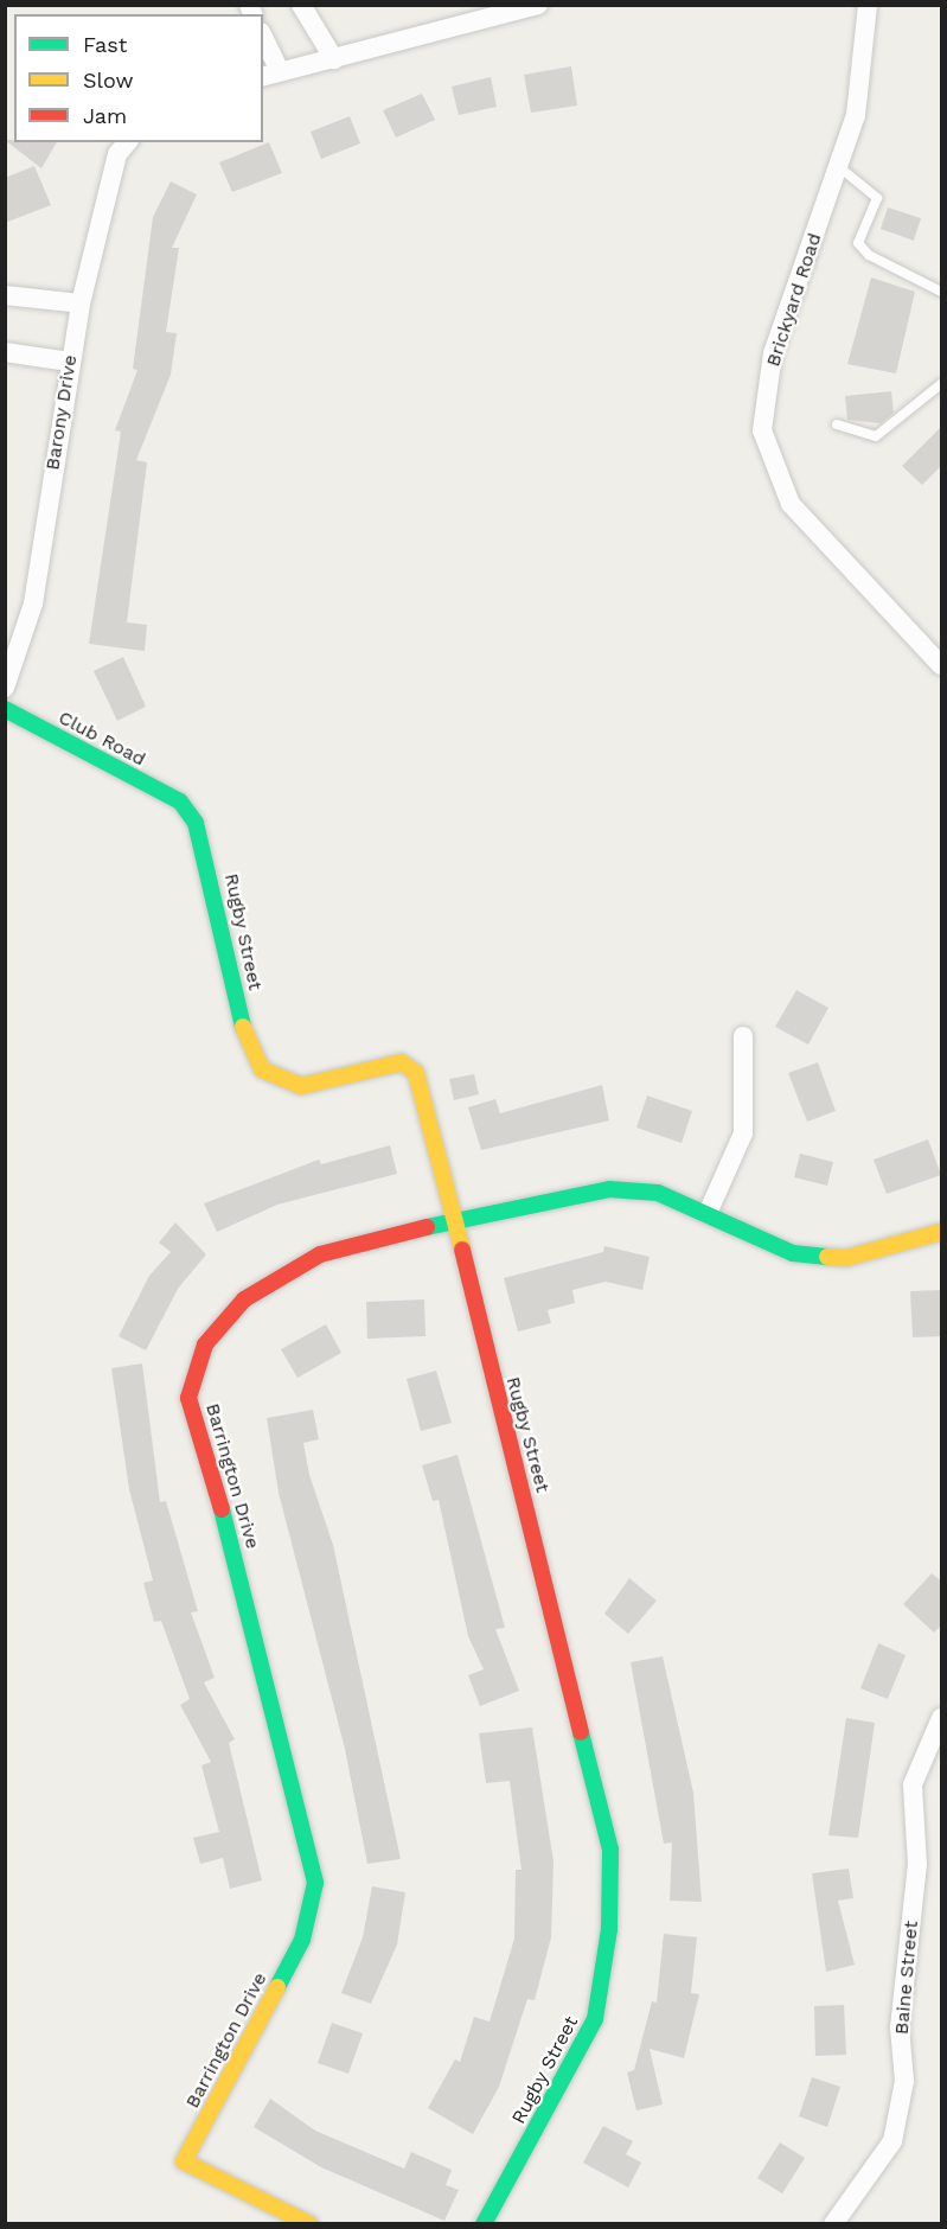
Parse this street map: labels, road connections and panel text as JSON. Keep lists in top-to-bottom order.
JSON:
{
  "streets": {
    "street": [
      "Brickyard Road",
      "Barony Drive",
      "Club Road",
      "Rugby Street",
      "Barrington Drive",
      "Baine Street"
    ]
  },
  "crossings": [
    ["Club Road", "Rugby Street"],
    ["Rugby Street", "Barrington Drive"]
  ],
  "legend": ["Fast", "Slow", "Jam"]
}
